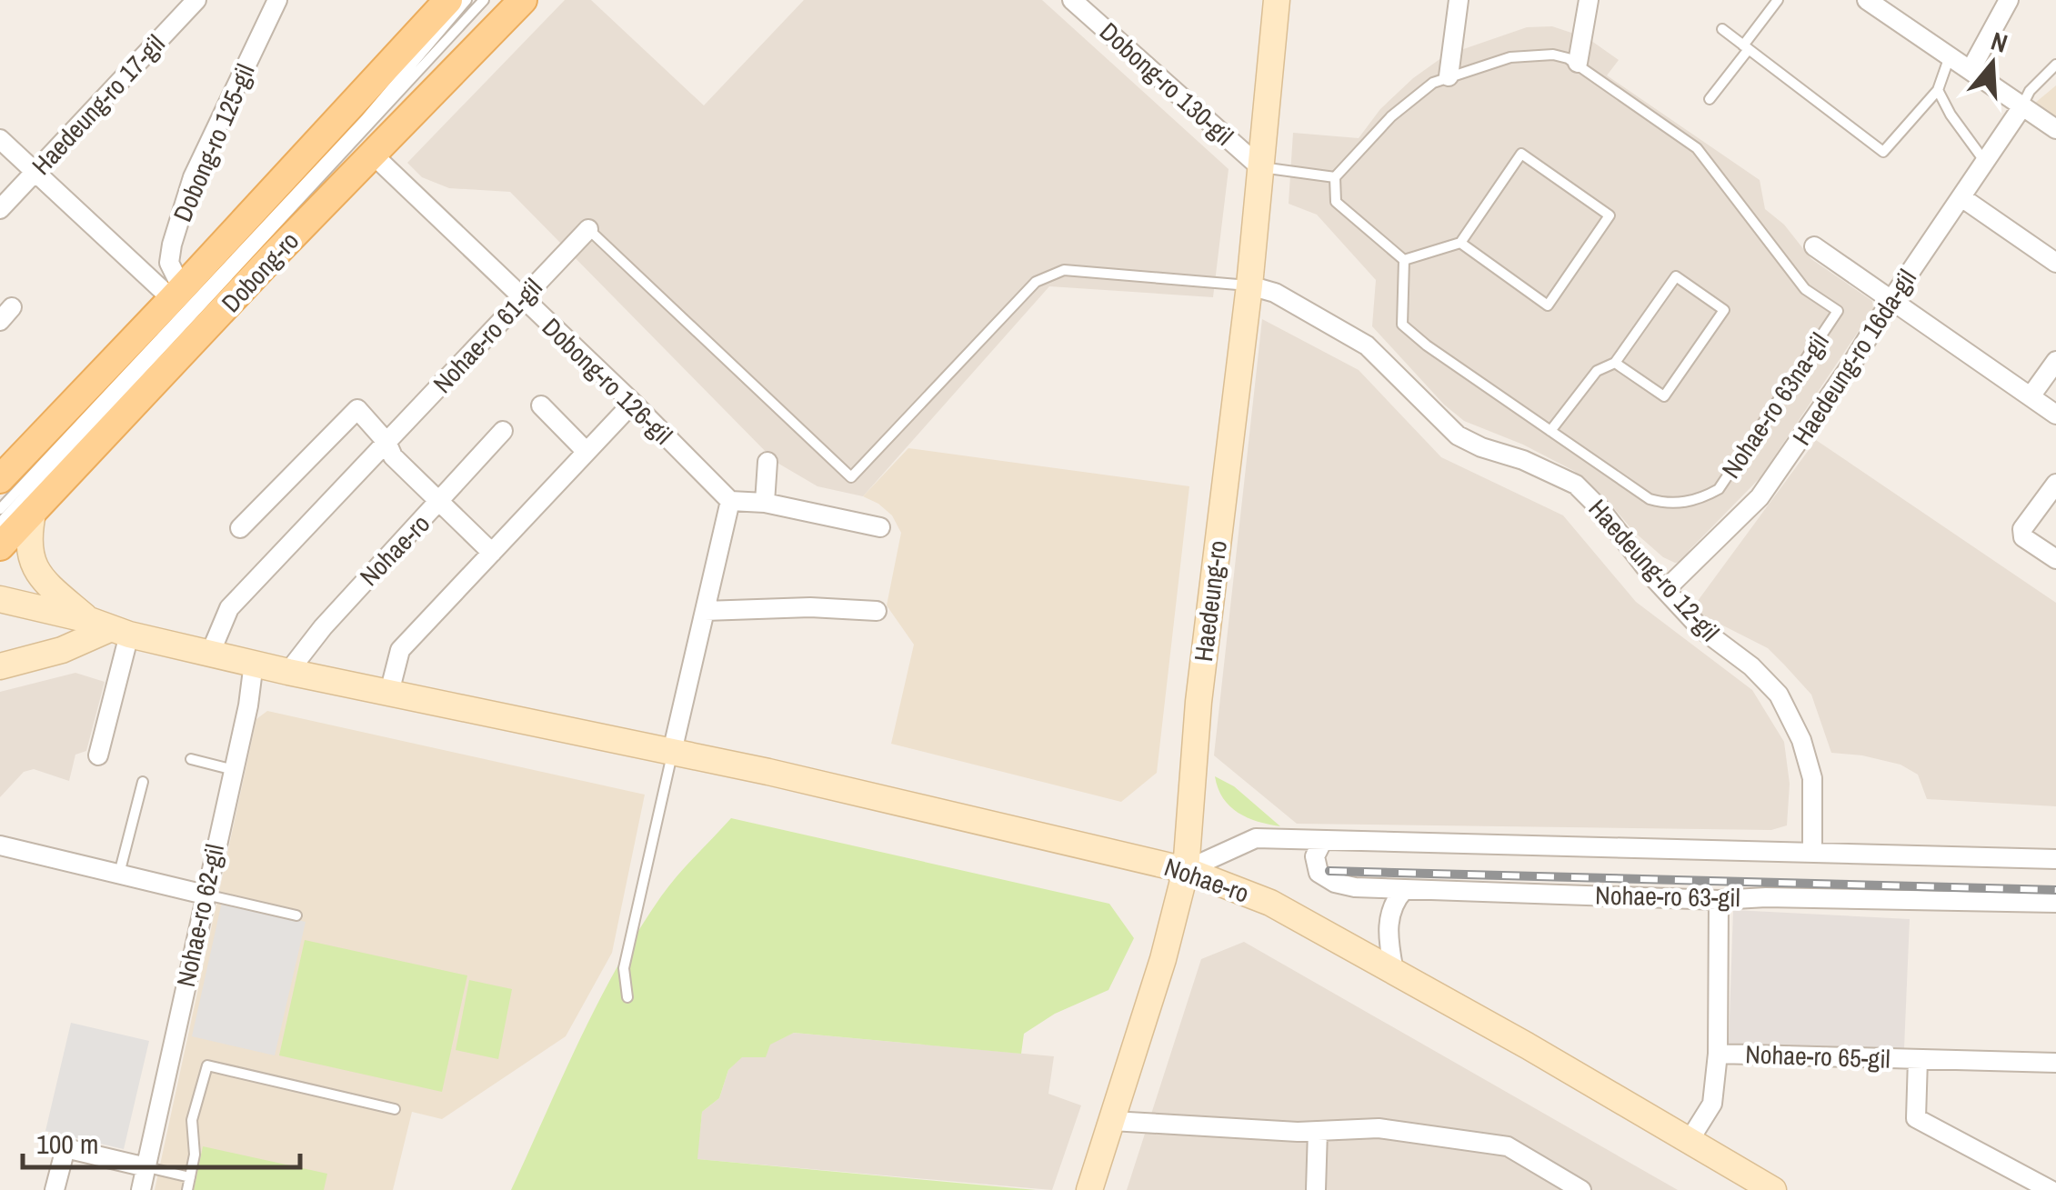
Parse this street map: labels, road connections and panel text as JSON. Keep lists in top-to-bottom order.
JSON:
{
  "streets": {
    "main road": ["Dobong-ro", "Nohae-ro", "Haedeung-ro"],
    "street": [
      "Dobong-ro 130-gil",
      "Haedeung-ro 17-gil",
      "Dobong-ro 125-gil",
      "Nohae-ro 61-gil",
      "Haedeung-ro 16da-gil",
      "Dobong-ro 126-gil",
      "Haedeung-ro 12-gil",
      "Nohae-ro 63-gil",
      "Nohae-ro 62-gil",
      "Nohae-ro 65-gil"
    ],
    "lane": ["Nohae-ro 63na-gil"]
  },
  "crossings": [
    ["Dobong-ro 130-gil", "Haedeung-ro"],
    ["Dobong-ro 125-gil", "Dobong-ro"],
    ["Dobong-ro", "Dobong-ro 126-gil"],
    ["Nohae-ro 61-gil", "Dobong-ro 126-gil"],
    ["Nohae-ro 61-gil", "Nohae-ro"],
    ["Haedeung-ro 16da-gil", "Haedeung-ro 12-gil"],
    ["Nohae-ro", "Haedeung-ro"],
    ["Nohae-ro", "Nohae-ro 63-gil"],
    ["Nohae-ro", "Nohae-ro 62-gil"],
    ["Haedeung-ro 12-gil", "Haedeung-ro"],
    ["Haedeung-ro 12-gil", "Nohae-ro 63-gil"],
    ["Haedeung-ro", "Nohae-ro 63-gil"]
  ],
  "scale_bar": "100 m",
  "north": "top"
}
